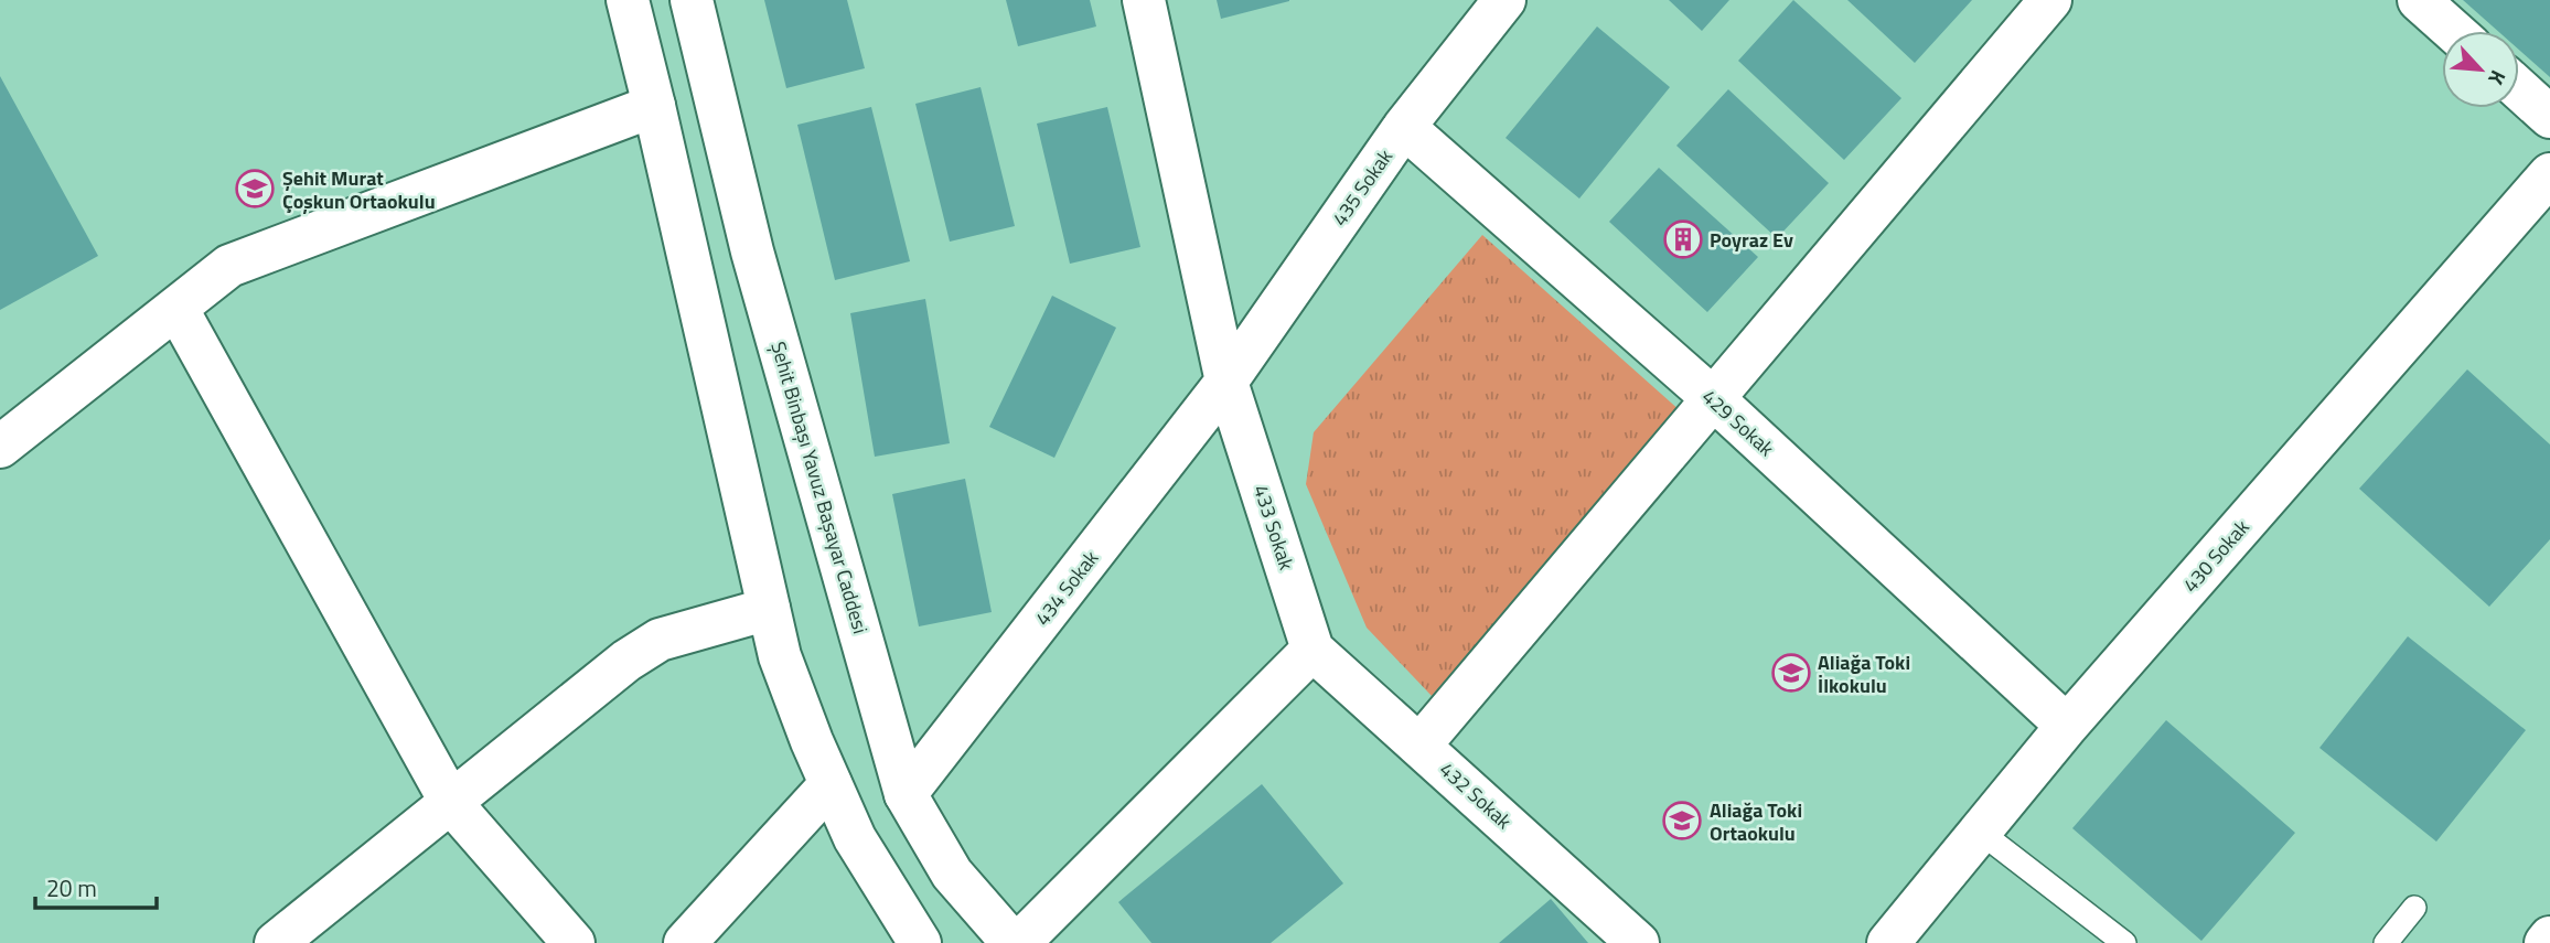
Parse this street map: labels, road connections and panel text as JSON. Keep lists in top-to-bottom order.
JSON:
{
  "streets": {
    "street": [
      "435 Sokak",
      "429 Sokak",
      "Şehit Binbaşı Yavuz Başayar Caddesi",
      "433 Sokak",
      "430 Sokak",
      "434 Sokak",
      "432 Sokak"
    ]
  },
  "crossings": [
    ["435 Sokak", "429 Sokak"],
    ["435 Sokak", "433 Sokak"],
    ["435 Sokak", "434 Sokak"],
    ["429 Sokak", "430 Sokak"],
    ["Şehit Binbaşı Yavuz Başayar Caddesi", "434 Sokak"],
    ["433 Sokak", "434 Sokak"],
    ["433 Sokak", "432 Sokak"]
  ],
  "places": {
    "school or university": ["Şehit Murat Çoşkun Ortaokulu", "Aliağa Toki İlkokulu", "Aliağa Toki Ortaokulu"],
    "building": ["Poyraz Ev"]
  },
  "scale_bar": "20 m",
  "north": "bottom right"
}
